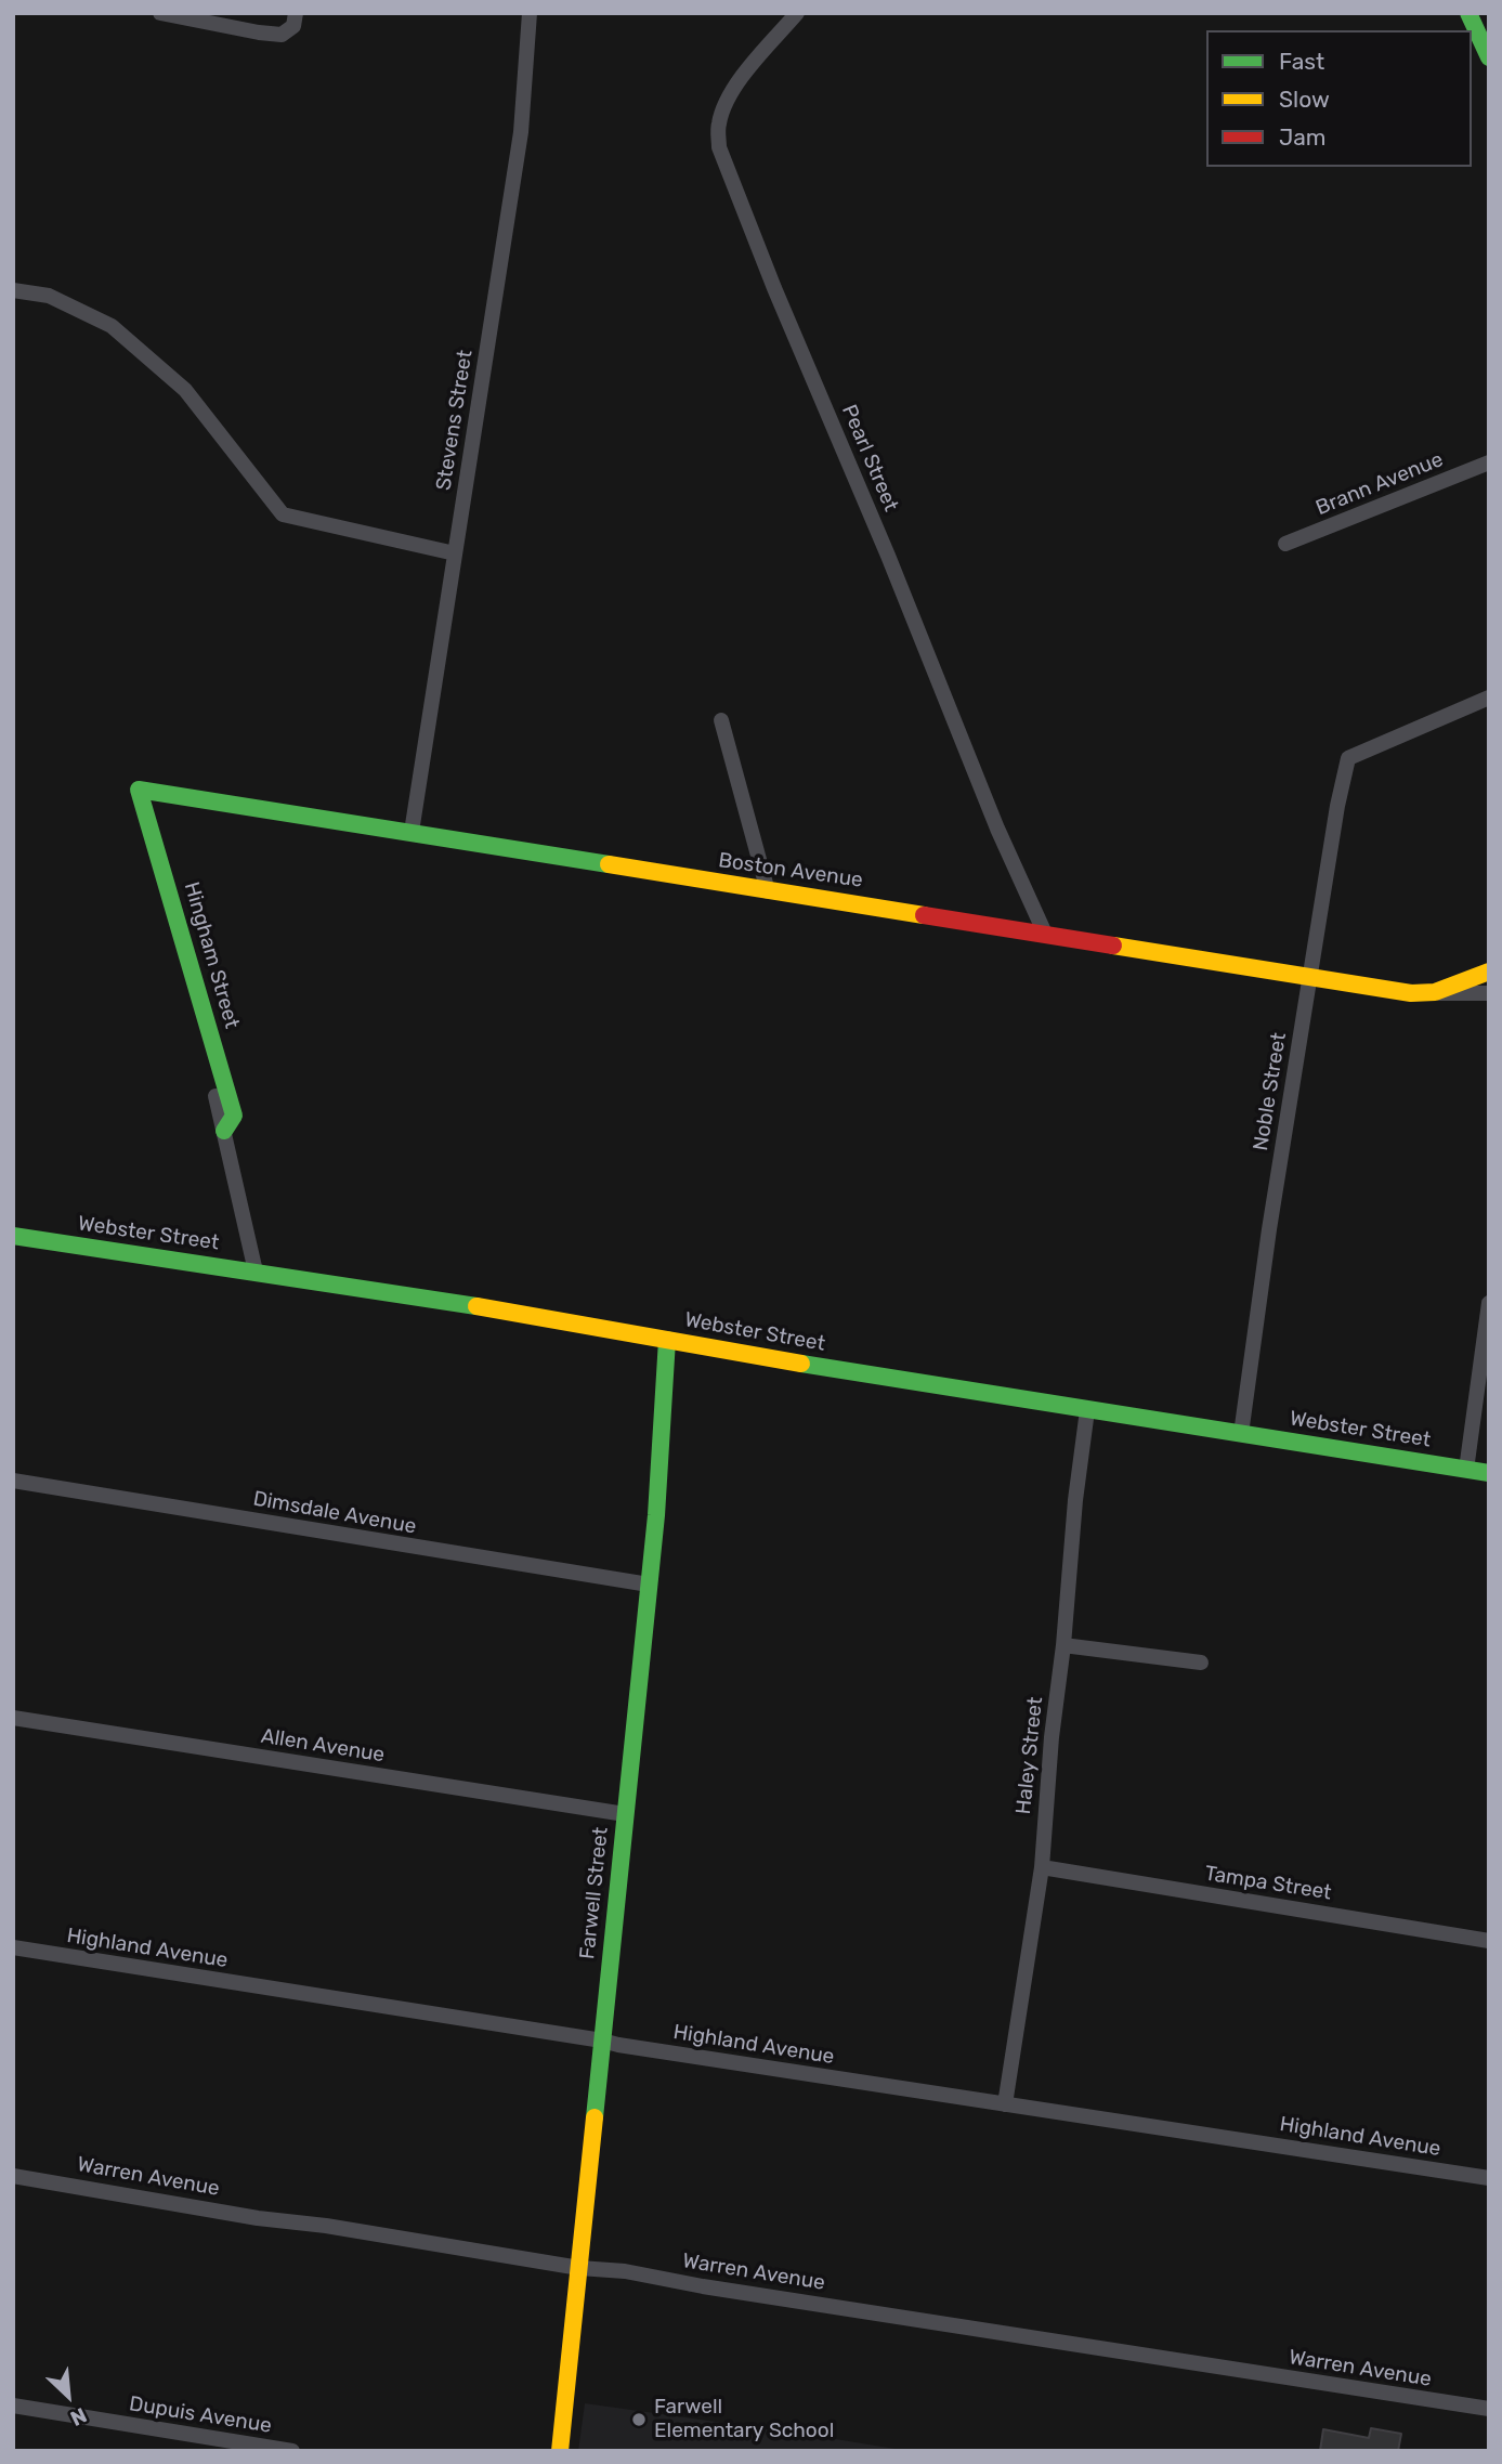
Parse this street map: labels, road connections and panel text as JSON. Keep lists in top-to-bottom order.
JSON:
{
  "streets": {
    "street": [
      "Stevens Street",
      "Pearl Street",
      "Brann Avenue",
      "Boston Avenue",
      "Hingham Street",
      "Noble Street",
      "Webster Street",
      "Dimsdale Avenue",
      "Allen Avenue",
      "Haley Street",
      "Tampa Street",
      "Farwell Street",
      "Highland Avenue",
      "Warren Avenue",
      "Dupuis Avenue"
    ]
  },
  "crossings": [
    ["Stevens Street", "Boston Avenue"],
    ["Pearl Street", "Boston Avenue"],
    ["Boston Avenue", "Hingham Street"],
    ["Boston Avenue", "Noble Street"],
    ["Noble Street", "Webster Street"],
    ["Webster Street", "Haley Street"],
    ["Webster Street", "Farwell Street"],
    ["Dimsdale Avenue", "Farwell Street"],
    ["Allen Avenue", "Farwell Street"],
    ["Haley Street", "Tampa Street"],
    ["Haley Street", "Highland Avenue"],
    ["Farwell Street", "Highland Avenue"],
    ["Farwell Street", "Warren Avenue"]
  ],
  "places": ["Farwell Elementary School"],
  "legend": ["Fast", "Slow", "Jam"],
  "north": "bottom right"
}
